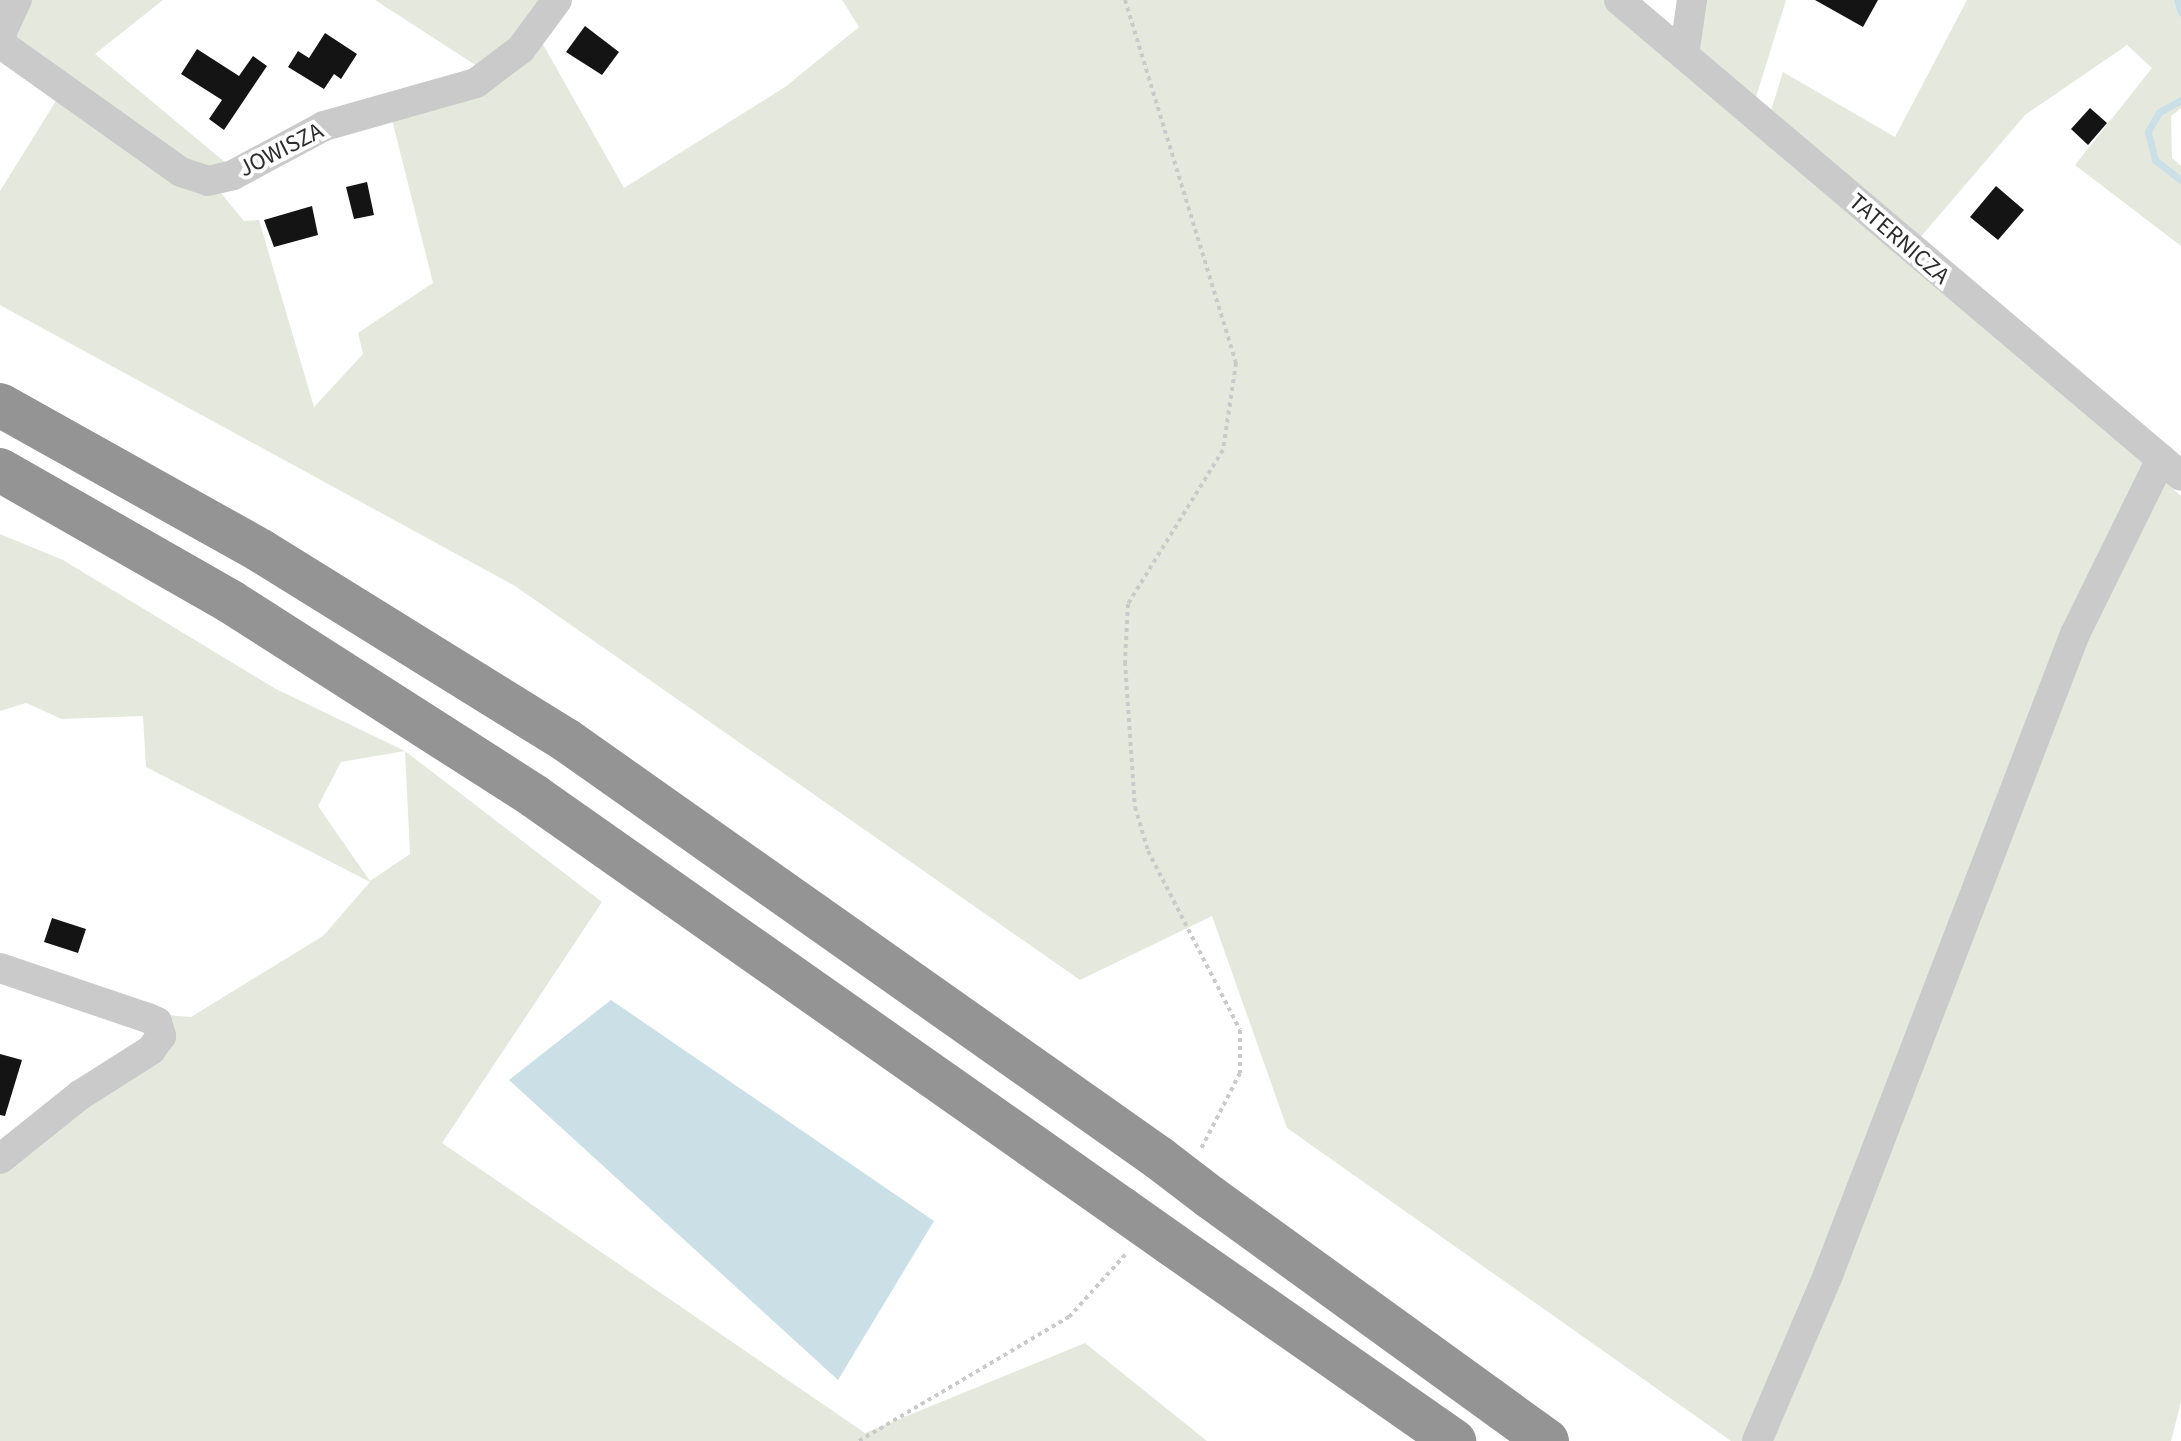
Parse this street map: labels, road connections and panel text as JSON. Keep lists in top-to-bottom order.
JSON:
{
  "streets": {
    "street": ["JOWISZA", "TATERNICZA"]
  }
}
